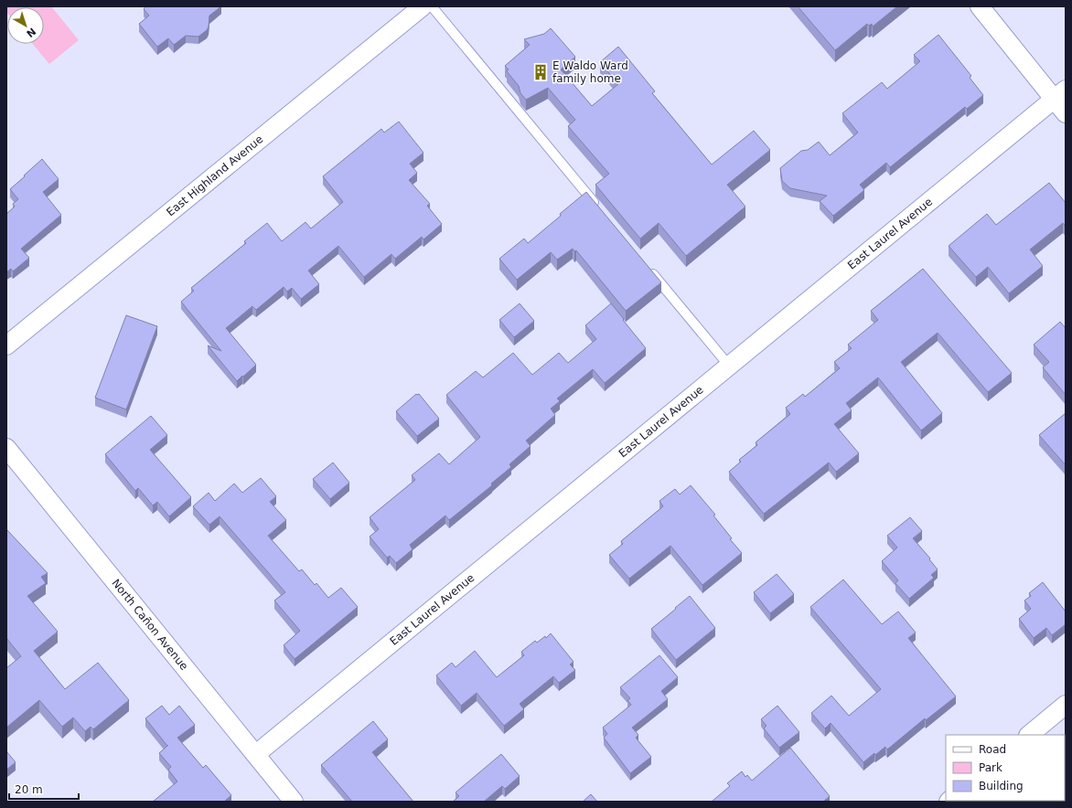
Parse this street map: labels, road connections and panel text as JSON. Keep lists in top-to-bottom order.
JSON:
{
  "streets": {
    "street": ["East Highland Avenue", "East Laurel Avenue", "North Cañon Avenue"]
  },
  "crossings": [
    ["East Laurel Avenue", "North Cañon Avenue"]
  ],
  "places": {
    "building": ["E Waldo Ward family home"]
  },
  "legend": ["Road", "Park", "Building"],
  "scale_bar": "20 m",
  "north": "bottom right"
}
